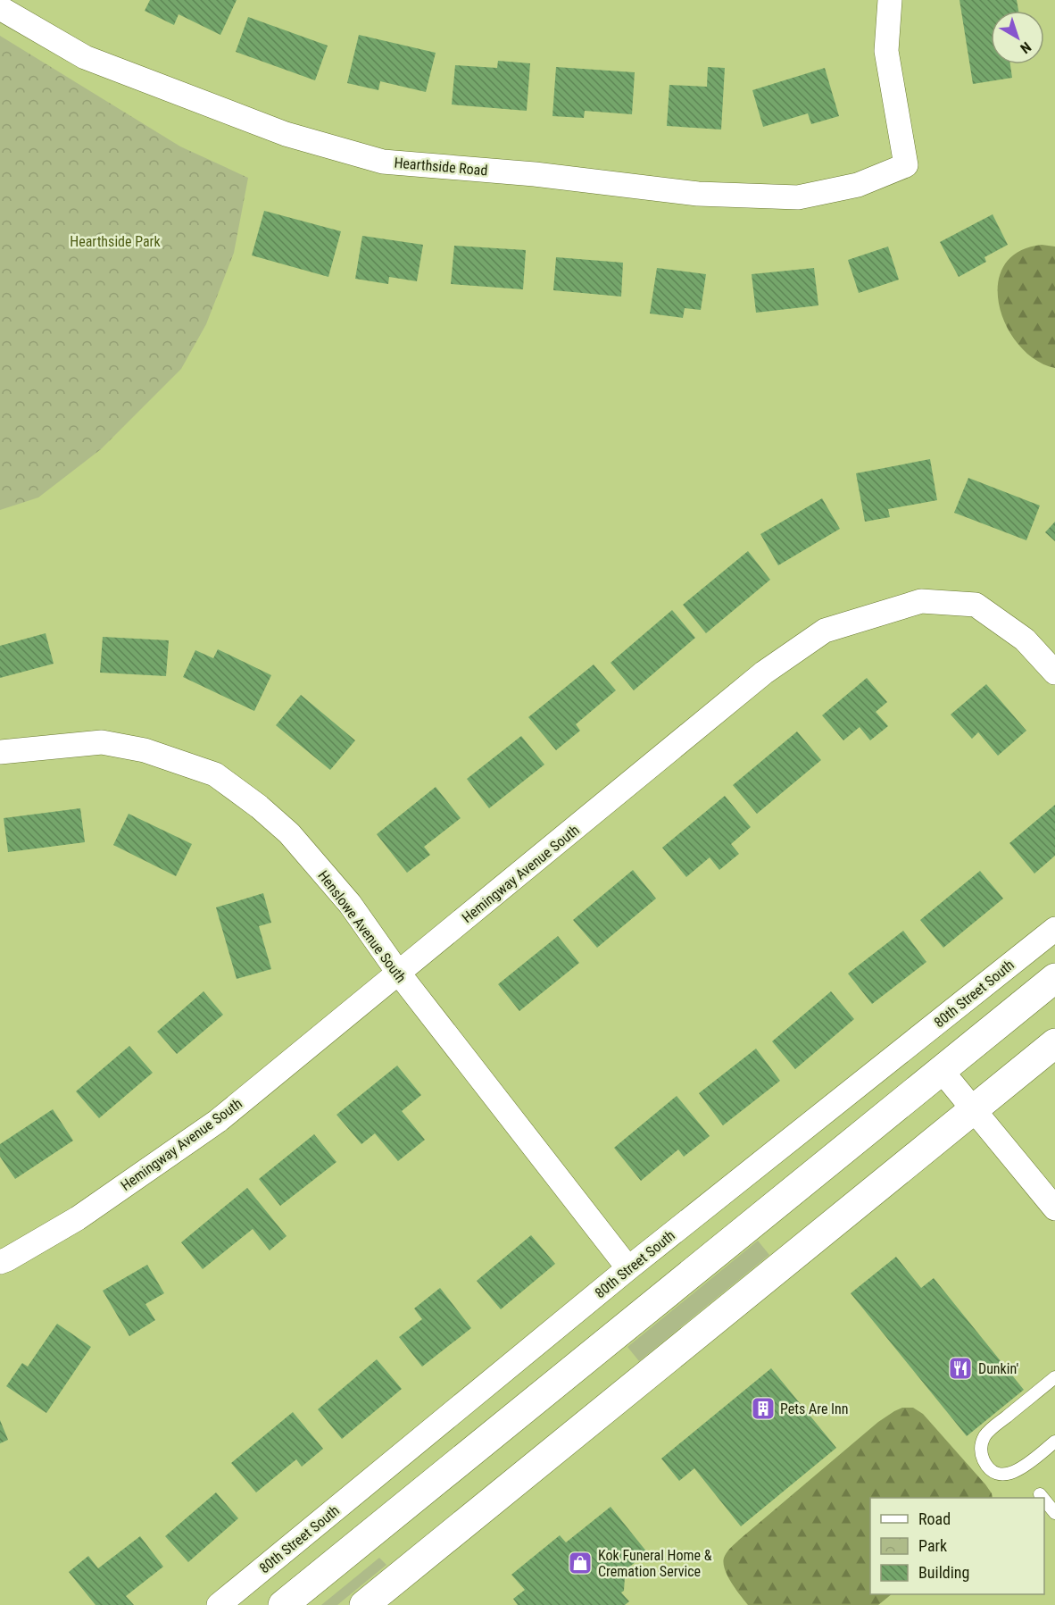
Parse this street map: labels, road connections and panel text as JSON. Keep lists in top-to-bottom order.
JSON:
{
  "streets": {
    "street": [
      "Hearthside Road",
      "Hemingway Avenue South",
      "Henslowe Avenue South",
      "80th Street South"
    ]
  },
  "crossings": [
    ["Hemingway Avenue South", "Henslowe Avenue South"],
    ["Henslowe Avenue South", "80th Street South"]
  ],
  "parks": ["Hearthside Park"],
  "places": {
    "restaurant": ["Dunkin'"],
    "building": ["Pets Are Inn"],
    "shop": ["Kok Funeral Home & Cremation Service"]
  },
  "legend": ["Road", "Park", "Building"],
  "north": "bottom right"
}
